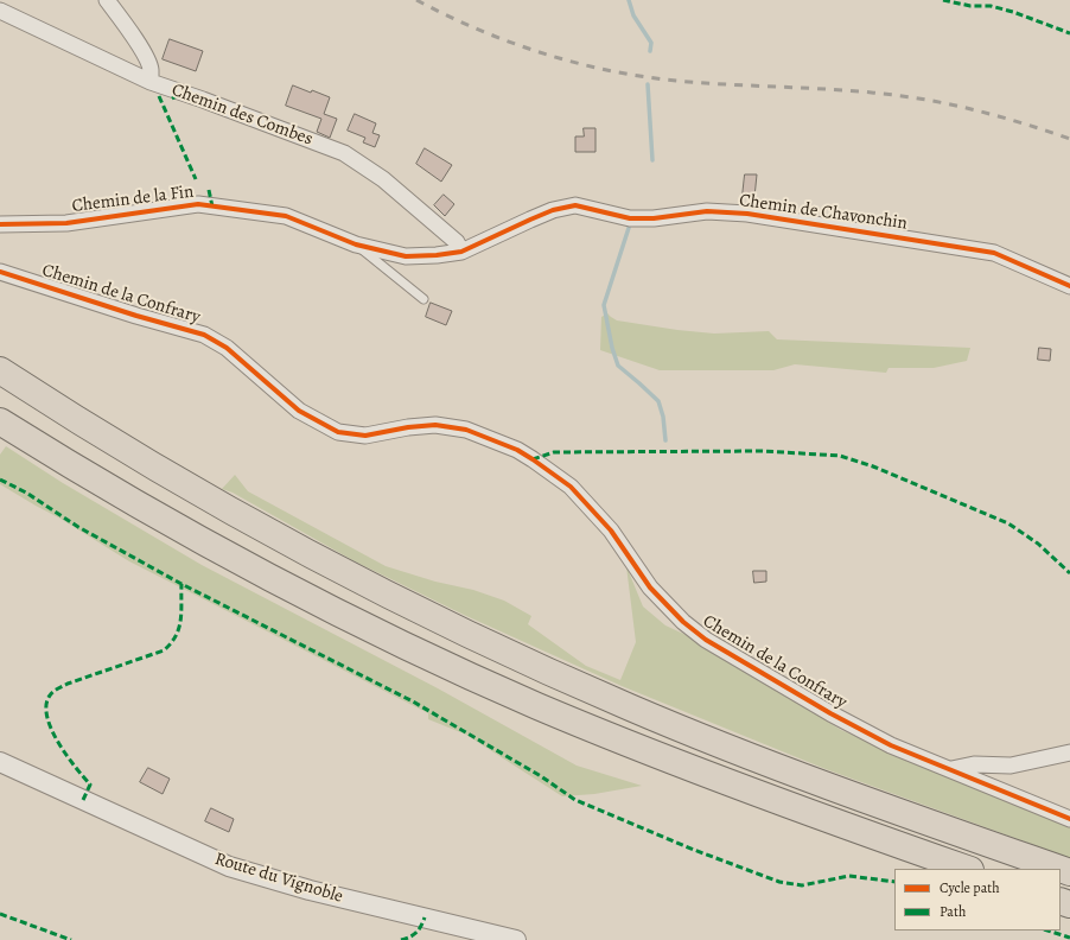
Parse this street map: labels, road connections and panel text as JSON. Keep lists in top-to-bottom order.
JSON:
{
  "streets": {
    "street": [
      "Chemin des Combes",
      "Chemin de la Fin",
      "Chemin de Chavonchin",
      "Chemin de la Confrary",
      "Route du Vignoble"
    ]
  },
  "crossings": [
    ["Chemin des Combes", "Chemin de la Fin"],
    ["Chemin des Combes", "Chemin de Chavonchin"],
    ["Chemin de la Fin", "Chemin de Chavonchin"]
  ],
  "legend": ["Cycle path", "Path"]
}
